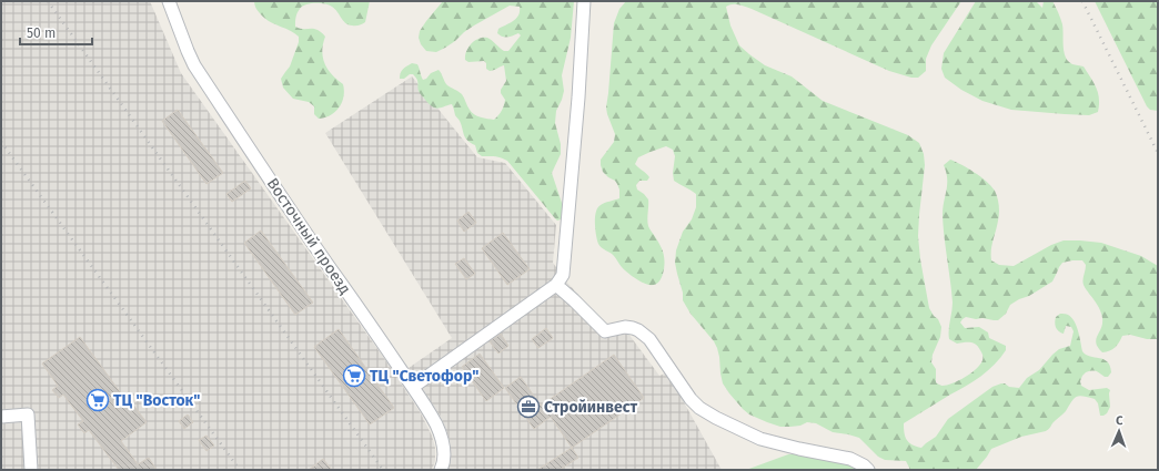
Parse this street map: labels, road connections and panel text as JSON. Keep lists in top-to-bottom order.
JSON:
{
  "streets": {
    "street": ["Восточный проезд"]
  },
  "places": {
    "supermarket": ["ТЦ \"Светофор\"", "ТЦ \"Восток\""],
    "office": ["Стройинвест"]
  },
  "scale_bar": "50 m",
  "north": "top"
}
